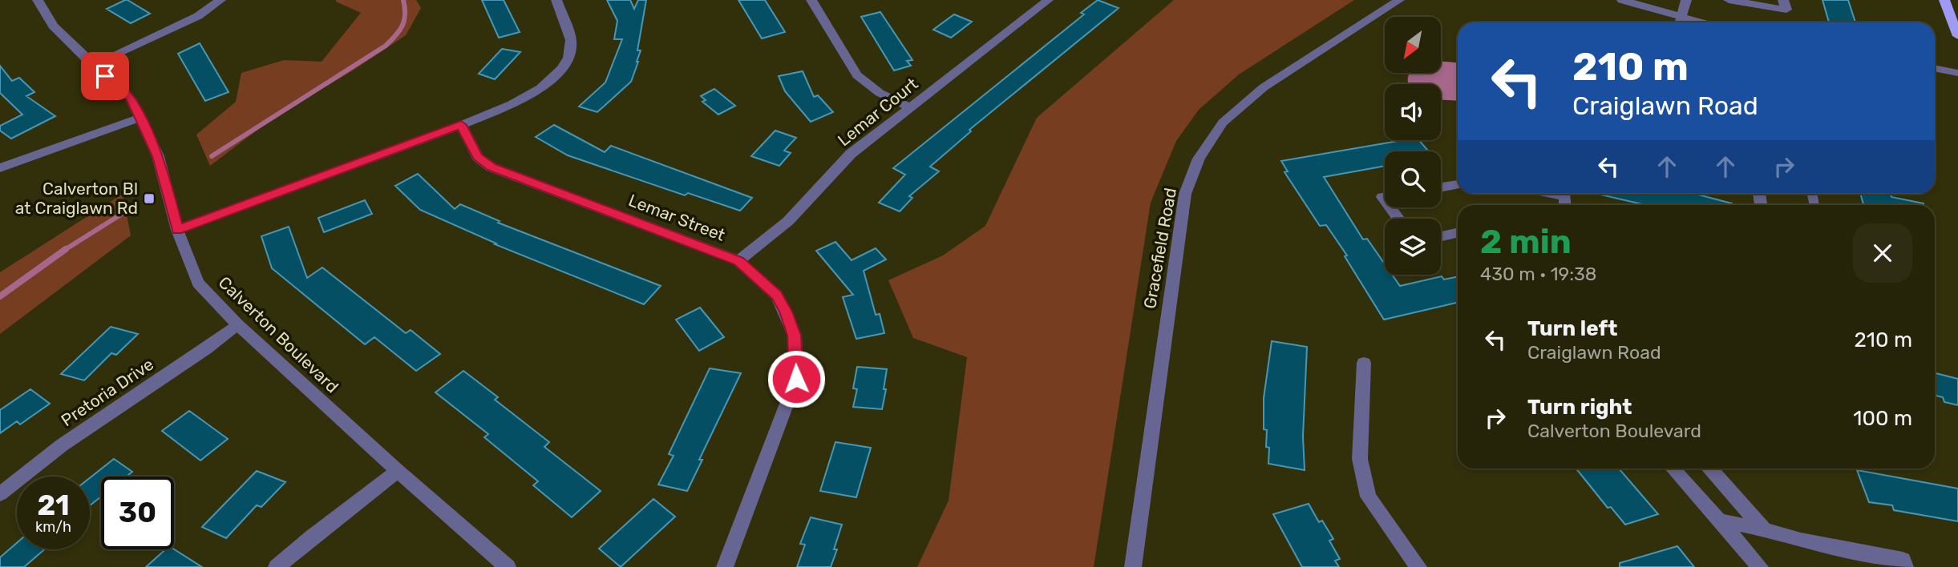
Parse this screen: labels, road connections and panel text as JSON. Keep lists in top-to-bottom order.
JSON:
{
  "streets": {
    "street": [
      "Lemar Court",
      "Lemar Street",
      "Gracefield Road",
      "Calverton Boulevard",
      "Pretoria Drive"
    ]
  },
  "crossings": [
    ["Lemar Court", "Lemar Street"],
    ["Calverton Boulevard", "Pretoria Drive"]
  ],
  "places": {
    "transit": ["Calverton Bl at Craiglawn Rd"]
  },
  "north": "bottom left",
  "page": {
    "turn": ["210 m", "Craiglawn Road"],
    "heading": ["2 min", "430 m · 19:38"],
    "list": [
      {
        "name": "Turn left",
        "note": "Craiglawn Road",
        "value": "210 m"
      },
      {
        "name": "Turn right",
        "note": "Calverton Boulevard",
        "value": "100 m"
      }
    ],
    "speed": "21 km/h",
    "limit": "30"
  }
}
